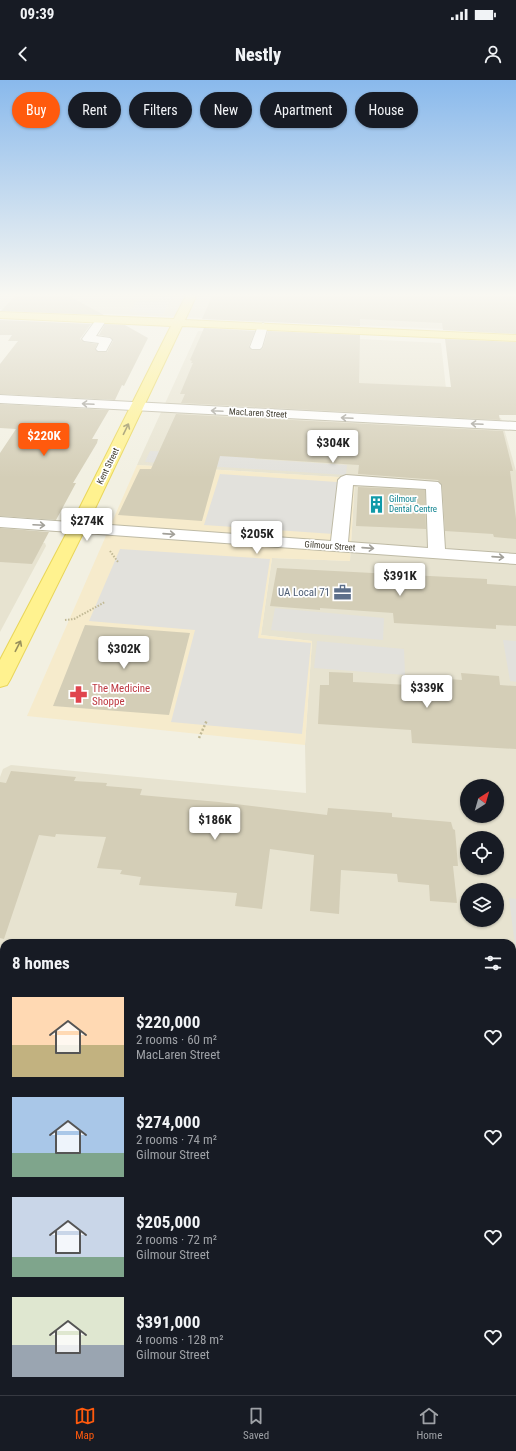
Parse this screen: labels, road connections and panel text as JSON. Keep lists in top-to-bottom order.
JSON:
{
  "streets": {
    "main road": ["Kent Street"],
    "street": ["MacLaren Street", "Gilmour Street"]
  },
  "crossings": [
    ["MacLaren Street", "Kent Street"],
    ["Kent Street", "Gilmour Street"]
  ],
  "one_way": ["MacLaren Street", "Kent Street", "Gilmour Street"],
  "places": {
    "building": ["Gilmour Dental Centre"],
    "office": ["UA Local 71"],
    "pharmacy": ["The Medicine Shoppe"]
  },
  "north": "top right",
  "page": {
    "status": "09:39",
    "header": "Nestly",
    "chip": [
      "Buy",
      "Rent",
      "Filters",
      "New",
      "Apartment",
      "House"
    ],
    "price": [
      "$220K",
      "$304K",
      "$274K",
      "$205K",
      "$391K",
      "$302K",
      "$339K",
      "$186K"
    ],
    "heading": "8 homes",
    "list": [
      {
        "name": "$220,000",
        "note": "2 rooms · 60 m² · MacLaren Street"
      },
      {
        "name": "$274,000",
        "note": "2 rooms · 74 m² · Gilmour Street"
      },
      {
        "name": "$205,000",
        "note": "2 rooms · 72 m² · Gilmour Street"
      },
      {
        "name": "$391,000",
        "note": "4 rooms · 128 m² · Gilmour Street"
      }
    ],
    "tabs": ["Map", "Saved", "Home"]
  }
}
